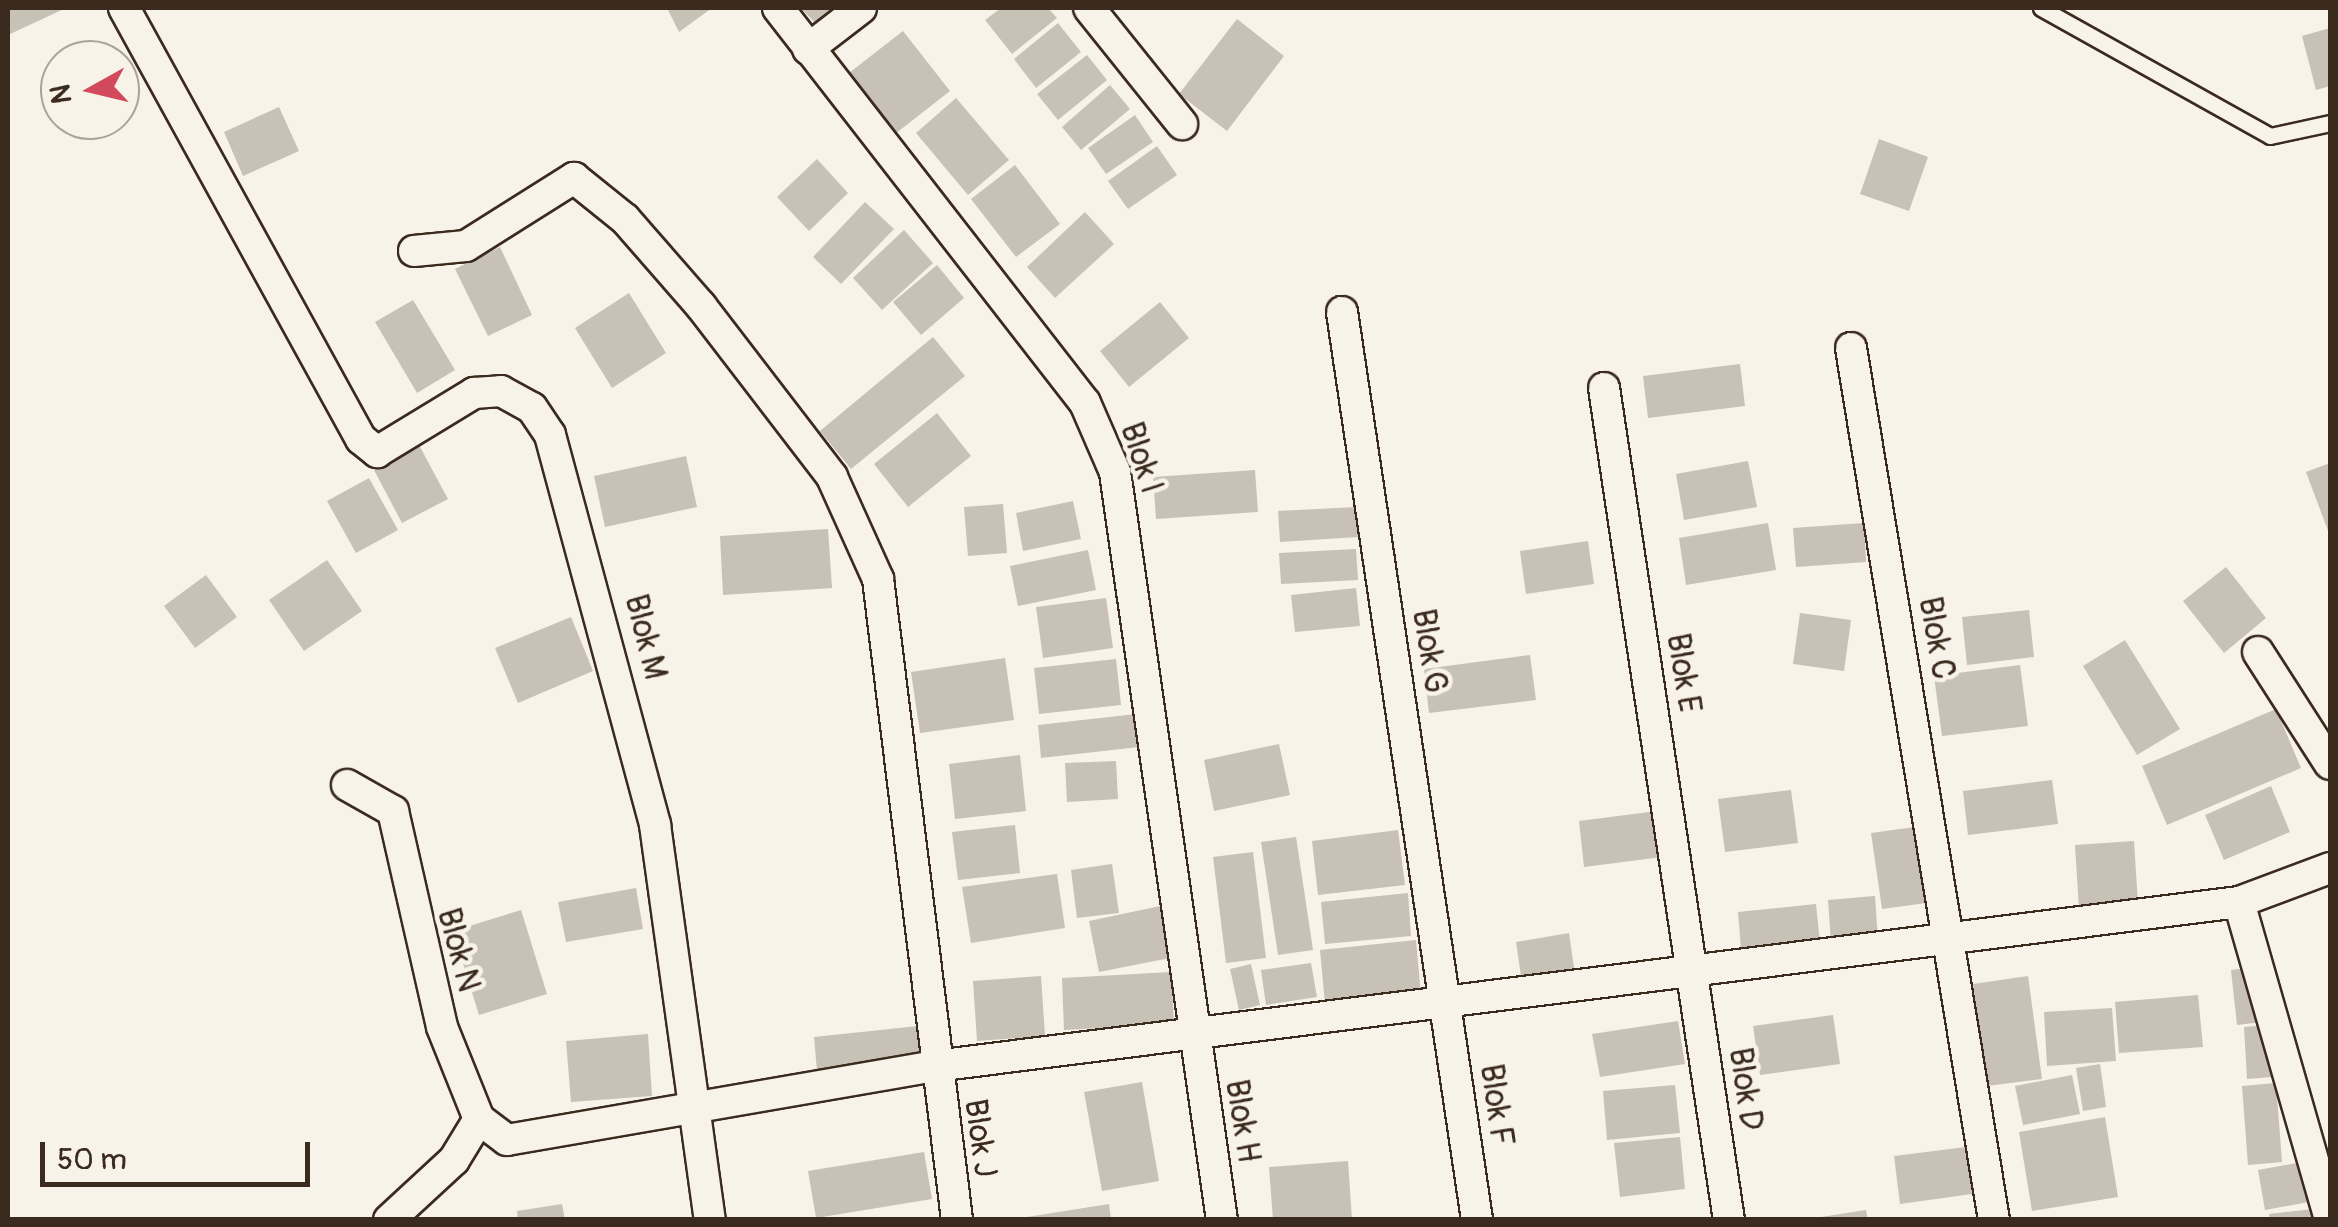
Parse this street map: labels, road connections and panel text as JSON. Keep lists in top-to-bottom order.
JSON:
{
  "streets": {
    "street": [
      "Blok I",
      "Blok M",
      "Blok C",
      "Blok G",
      "Blok E",
      "Blok N",
      "Blok D",
      "Blok F",
      "Blok H",
      "Blok J"
    ]
  },
  "crossings": [
    ["Blok I", "Blok H"],
    ["Blok G", "Blok F"],
    ["Blok E", "Blok D"]
  ],
  "scale_bar": "50 m",
  "north": "left"
}
